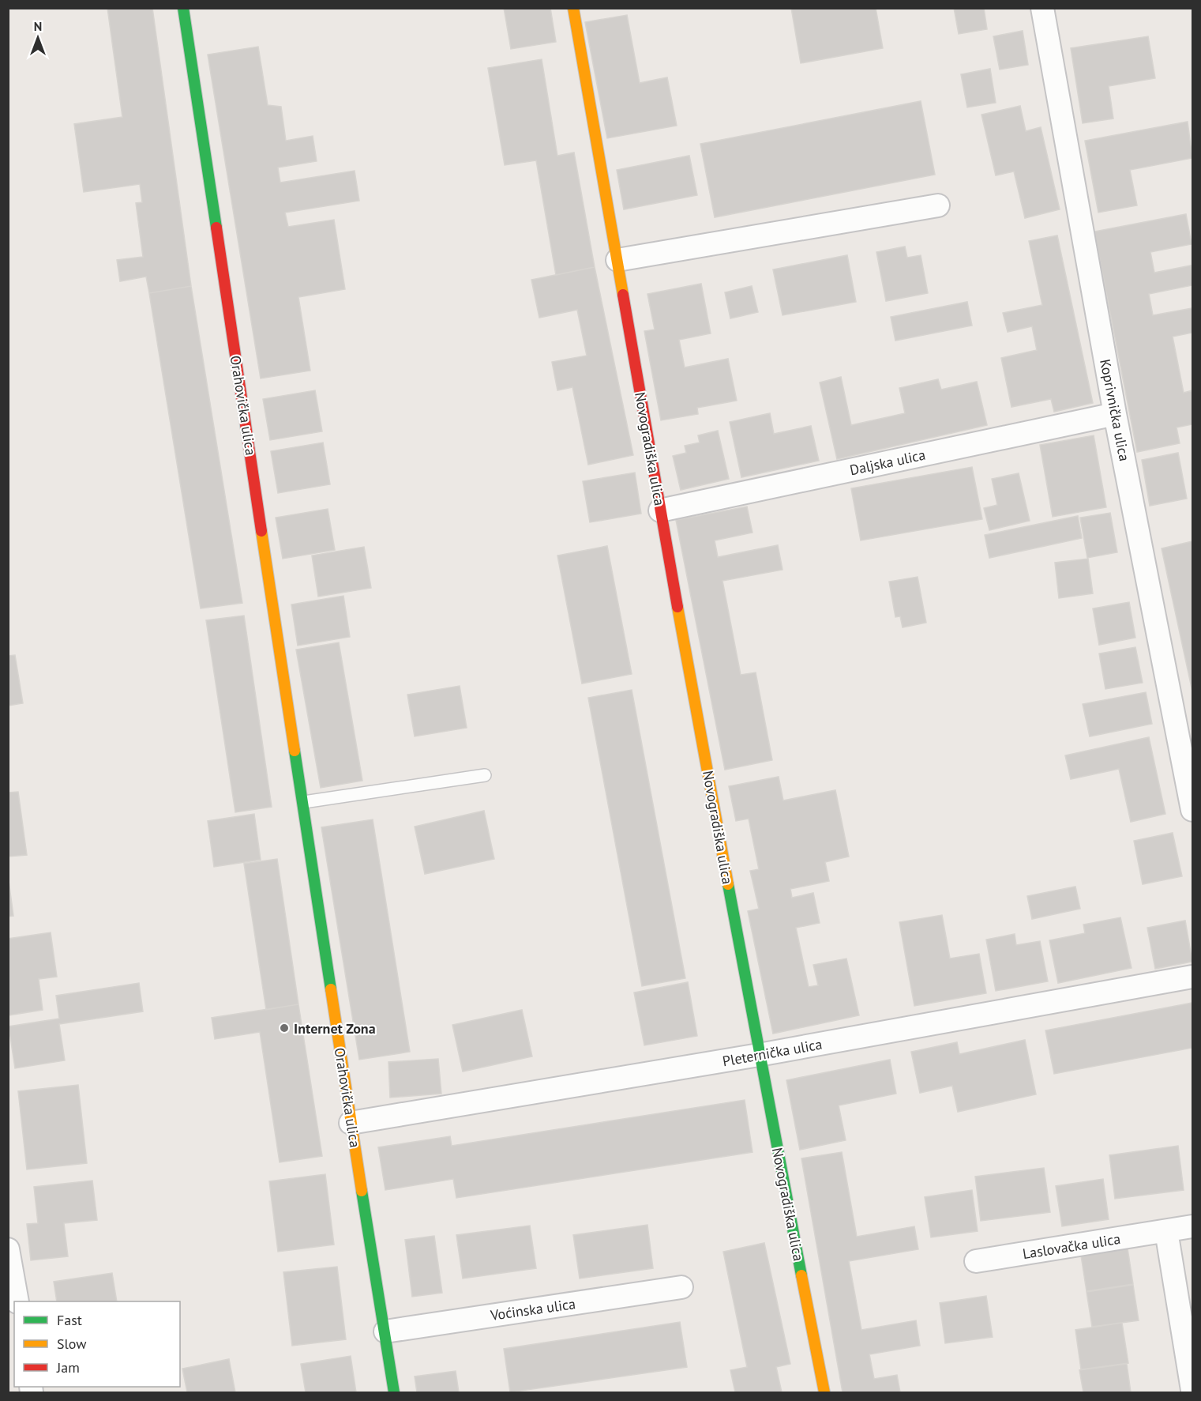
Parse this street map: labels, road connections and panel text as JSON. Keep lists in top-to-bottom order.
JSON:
{
  "streets": {
    "street": [
      "Orahovička ulica",
      "Koprivnička ulica",
      "Novogradiška ulica",
      "Daljska ulica",
      "Pleternička ulica",
      "Laslovačka ulica",
      "Voćinska ulica"
    ]
  },
  "crossings": [
    ["Orahovička ulica", "Pleternička ulica"],
    ["Orahovička ulica", "Voćinska ulica"],
    ["Koprivnička ulica", "Daljska ulica"],
    ["Novogradiška ulica", "Daljska ulica"],
    ["Novogradiška ulica", "Pleternička ulica"]
  ],
  "places": ["Internet Zona"],
  "legend": ["Fast", "Slow", "Jam"],
  "north": "top"
}
